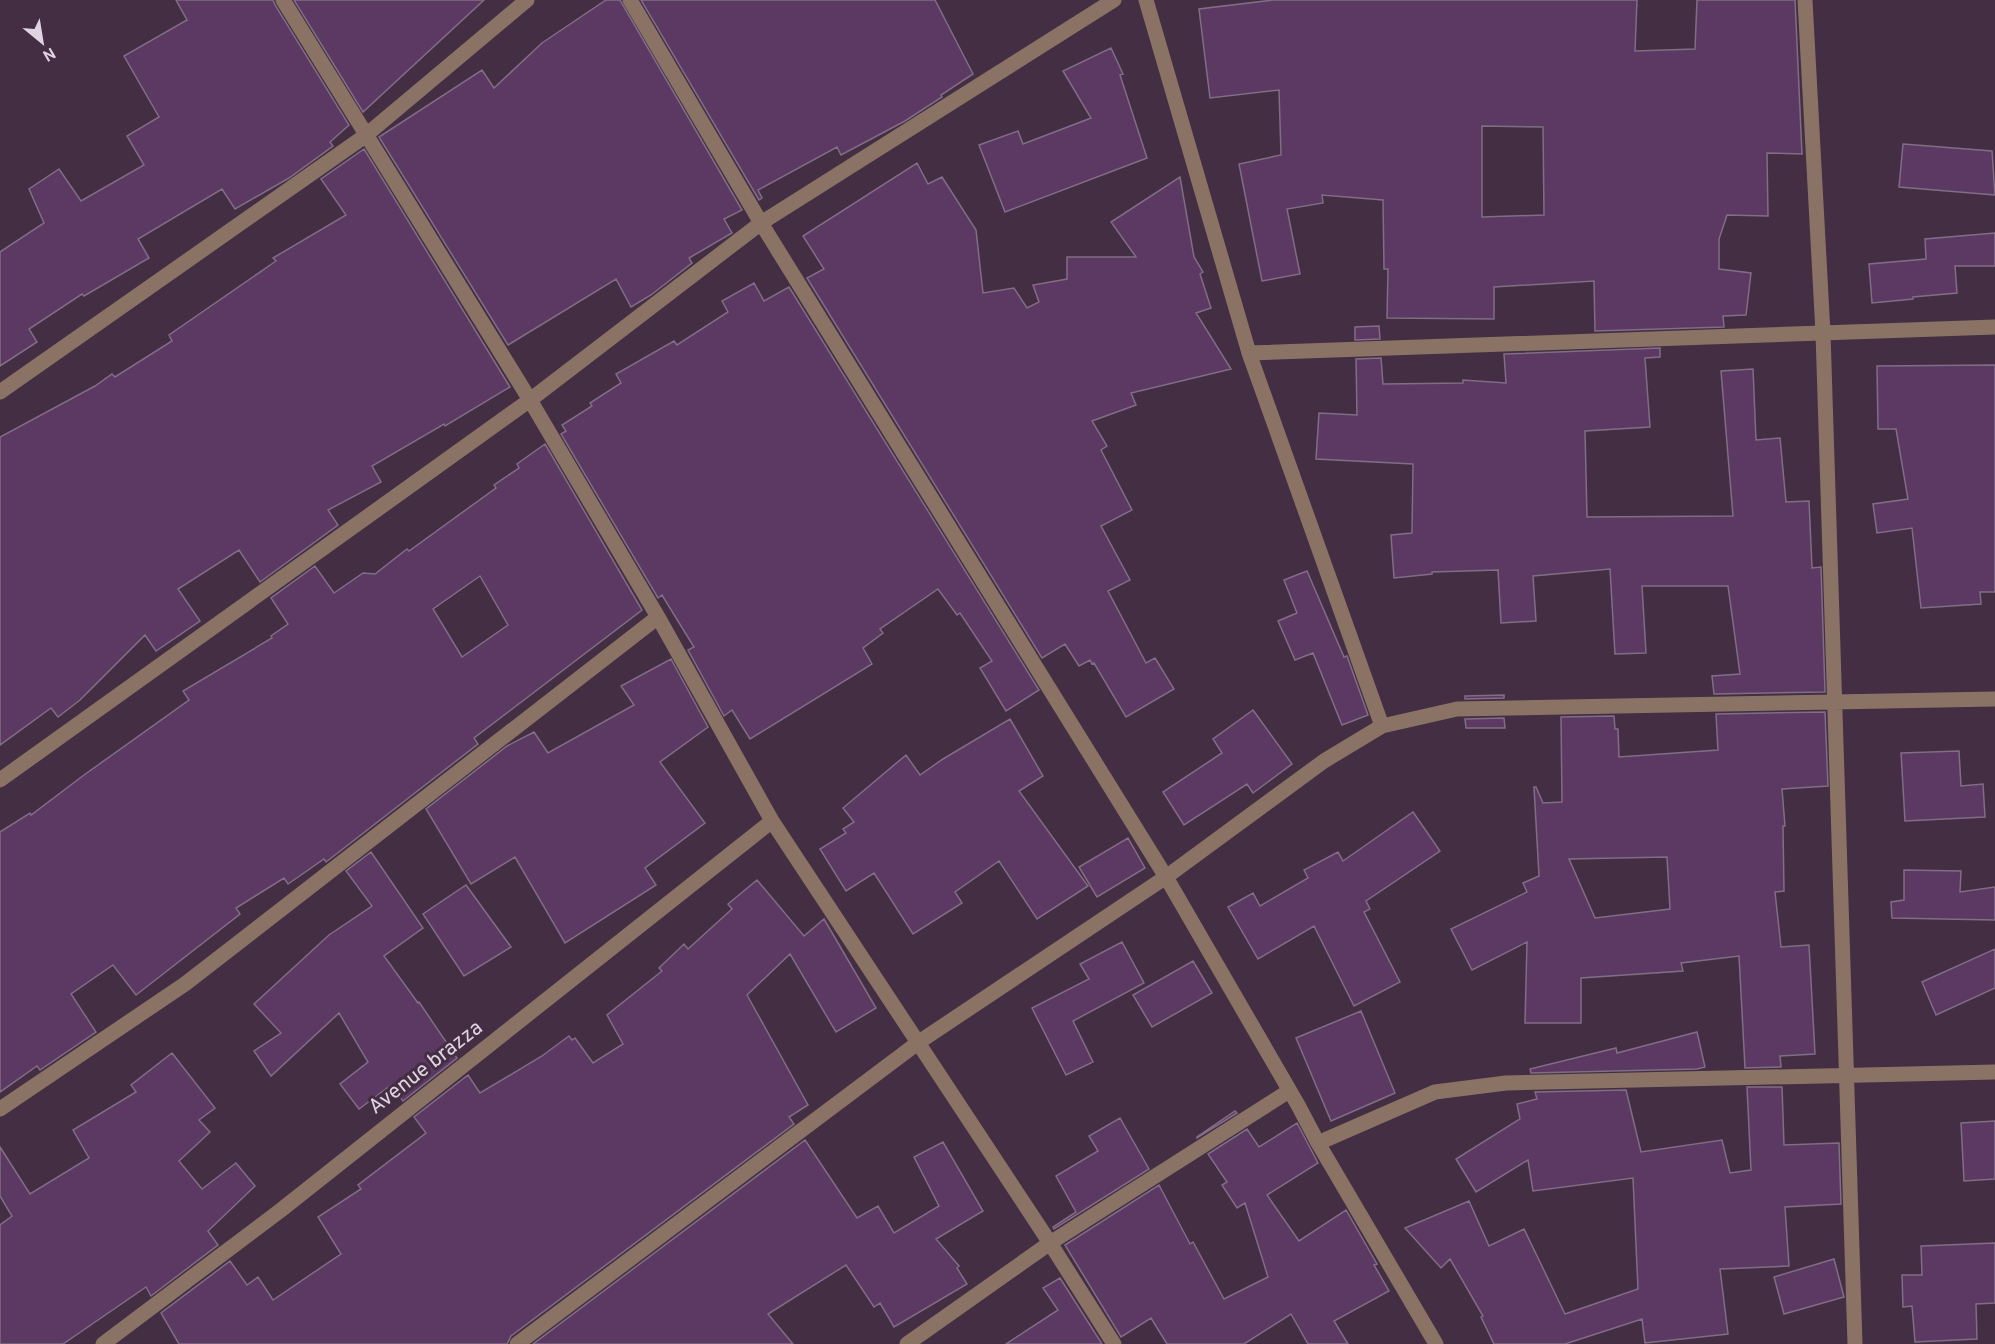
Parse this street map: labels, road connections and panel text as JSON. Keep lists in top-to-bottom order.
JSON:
{
  "streets": {
    "street": ["Avenue brazza"]
  },
  "north": "bottom right"
}
